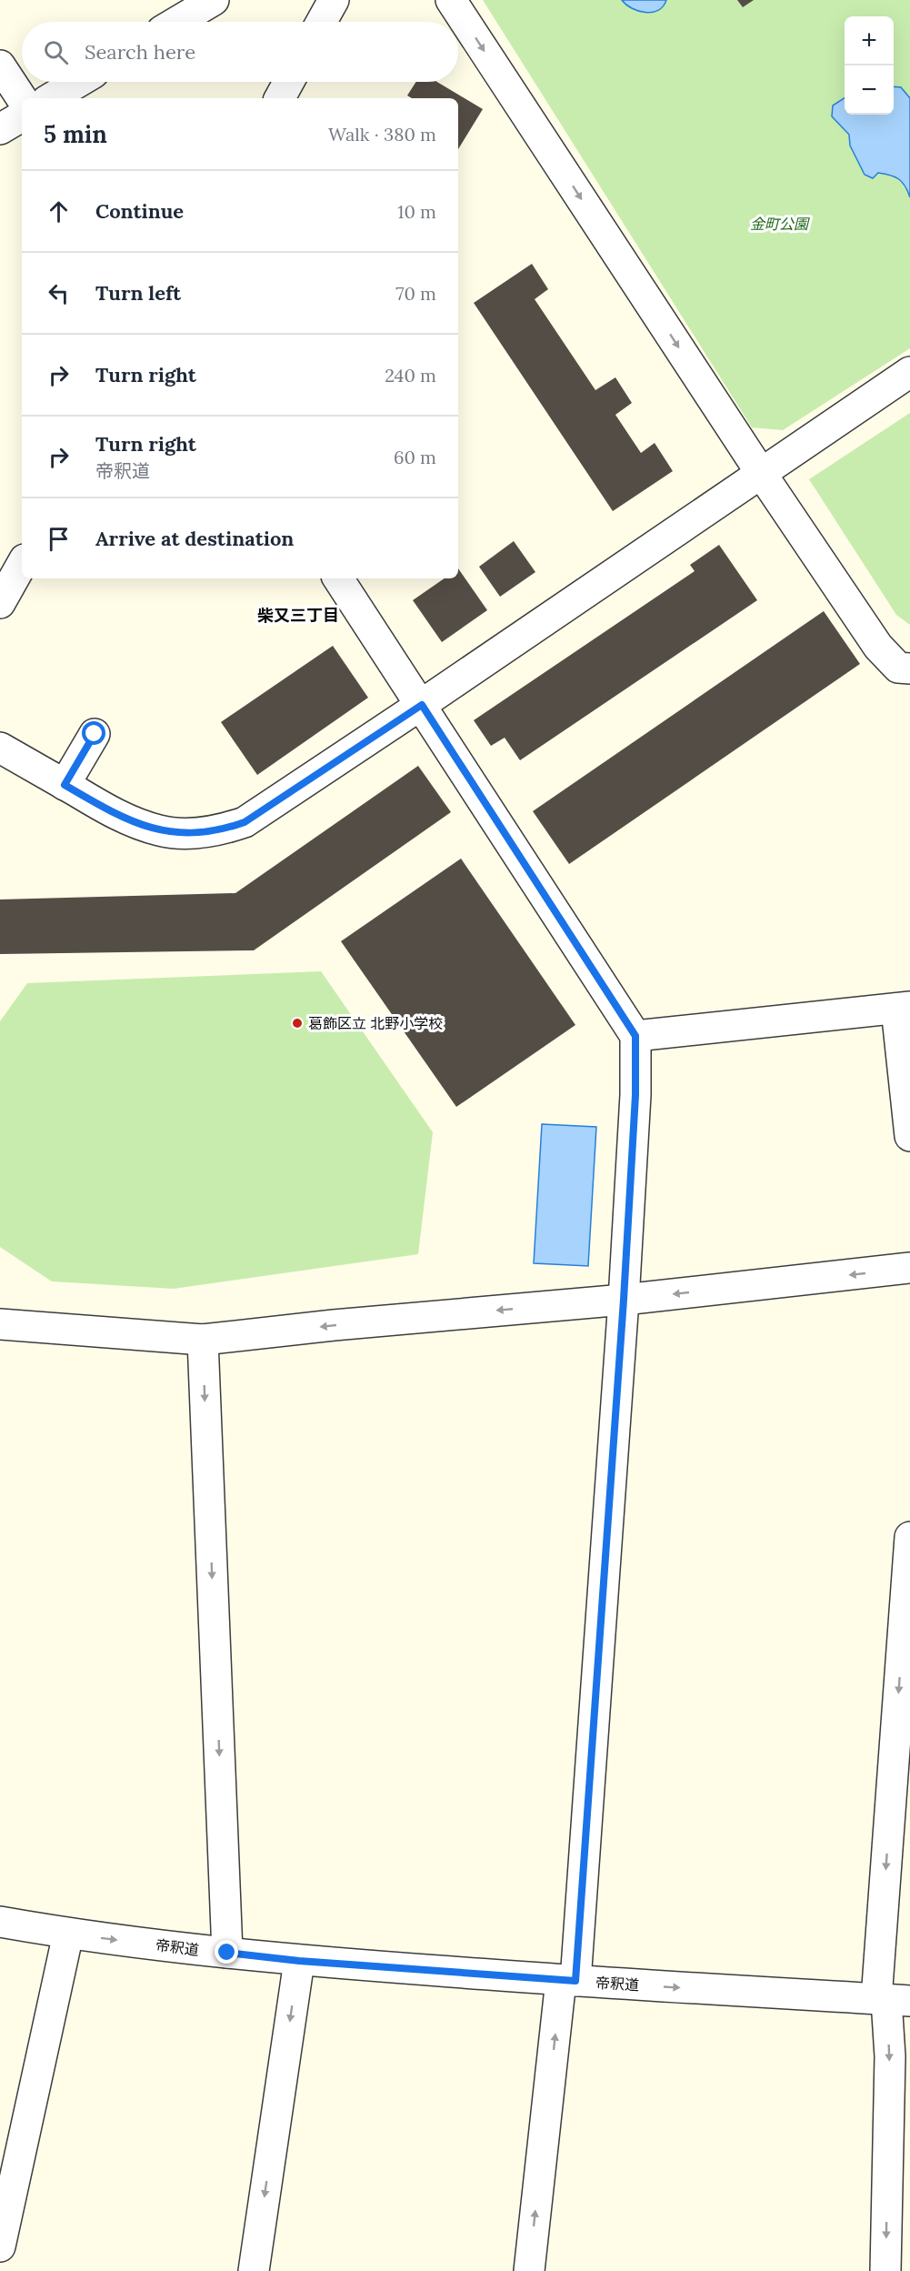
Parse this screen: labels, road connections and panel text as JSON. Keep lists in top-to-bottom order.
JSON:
{
  "streets": {
    "street": ["帝釈道"]
  },
  "one_way": ["帝釈道"],
  "districts": ["柴又三丁目"],
  "parks": ["金町公園"],
  "places": ["葛飾区立 北野小学校"],
  "page": {
    "map_buttons": ["+", "−"],
    "search": "Search here",
    "heading": ["5 min", "Walk · 380 m"],
    "list": [
      ["Continue", "10 m"],
      ["Turn left", "70 m"],
      ["Turn right", "240 m"],
      ["Turn right", "帝釈道", "60 m"],
      "Arrive at destination"
    ]
  }
}
